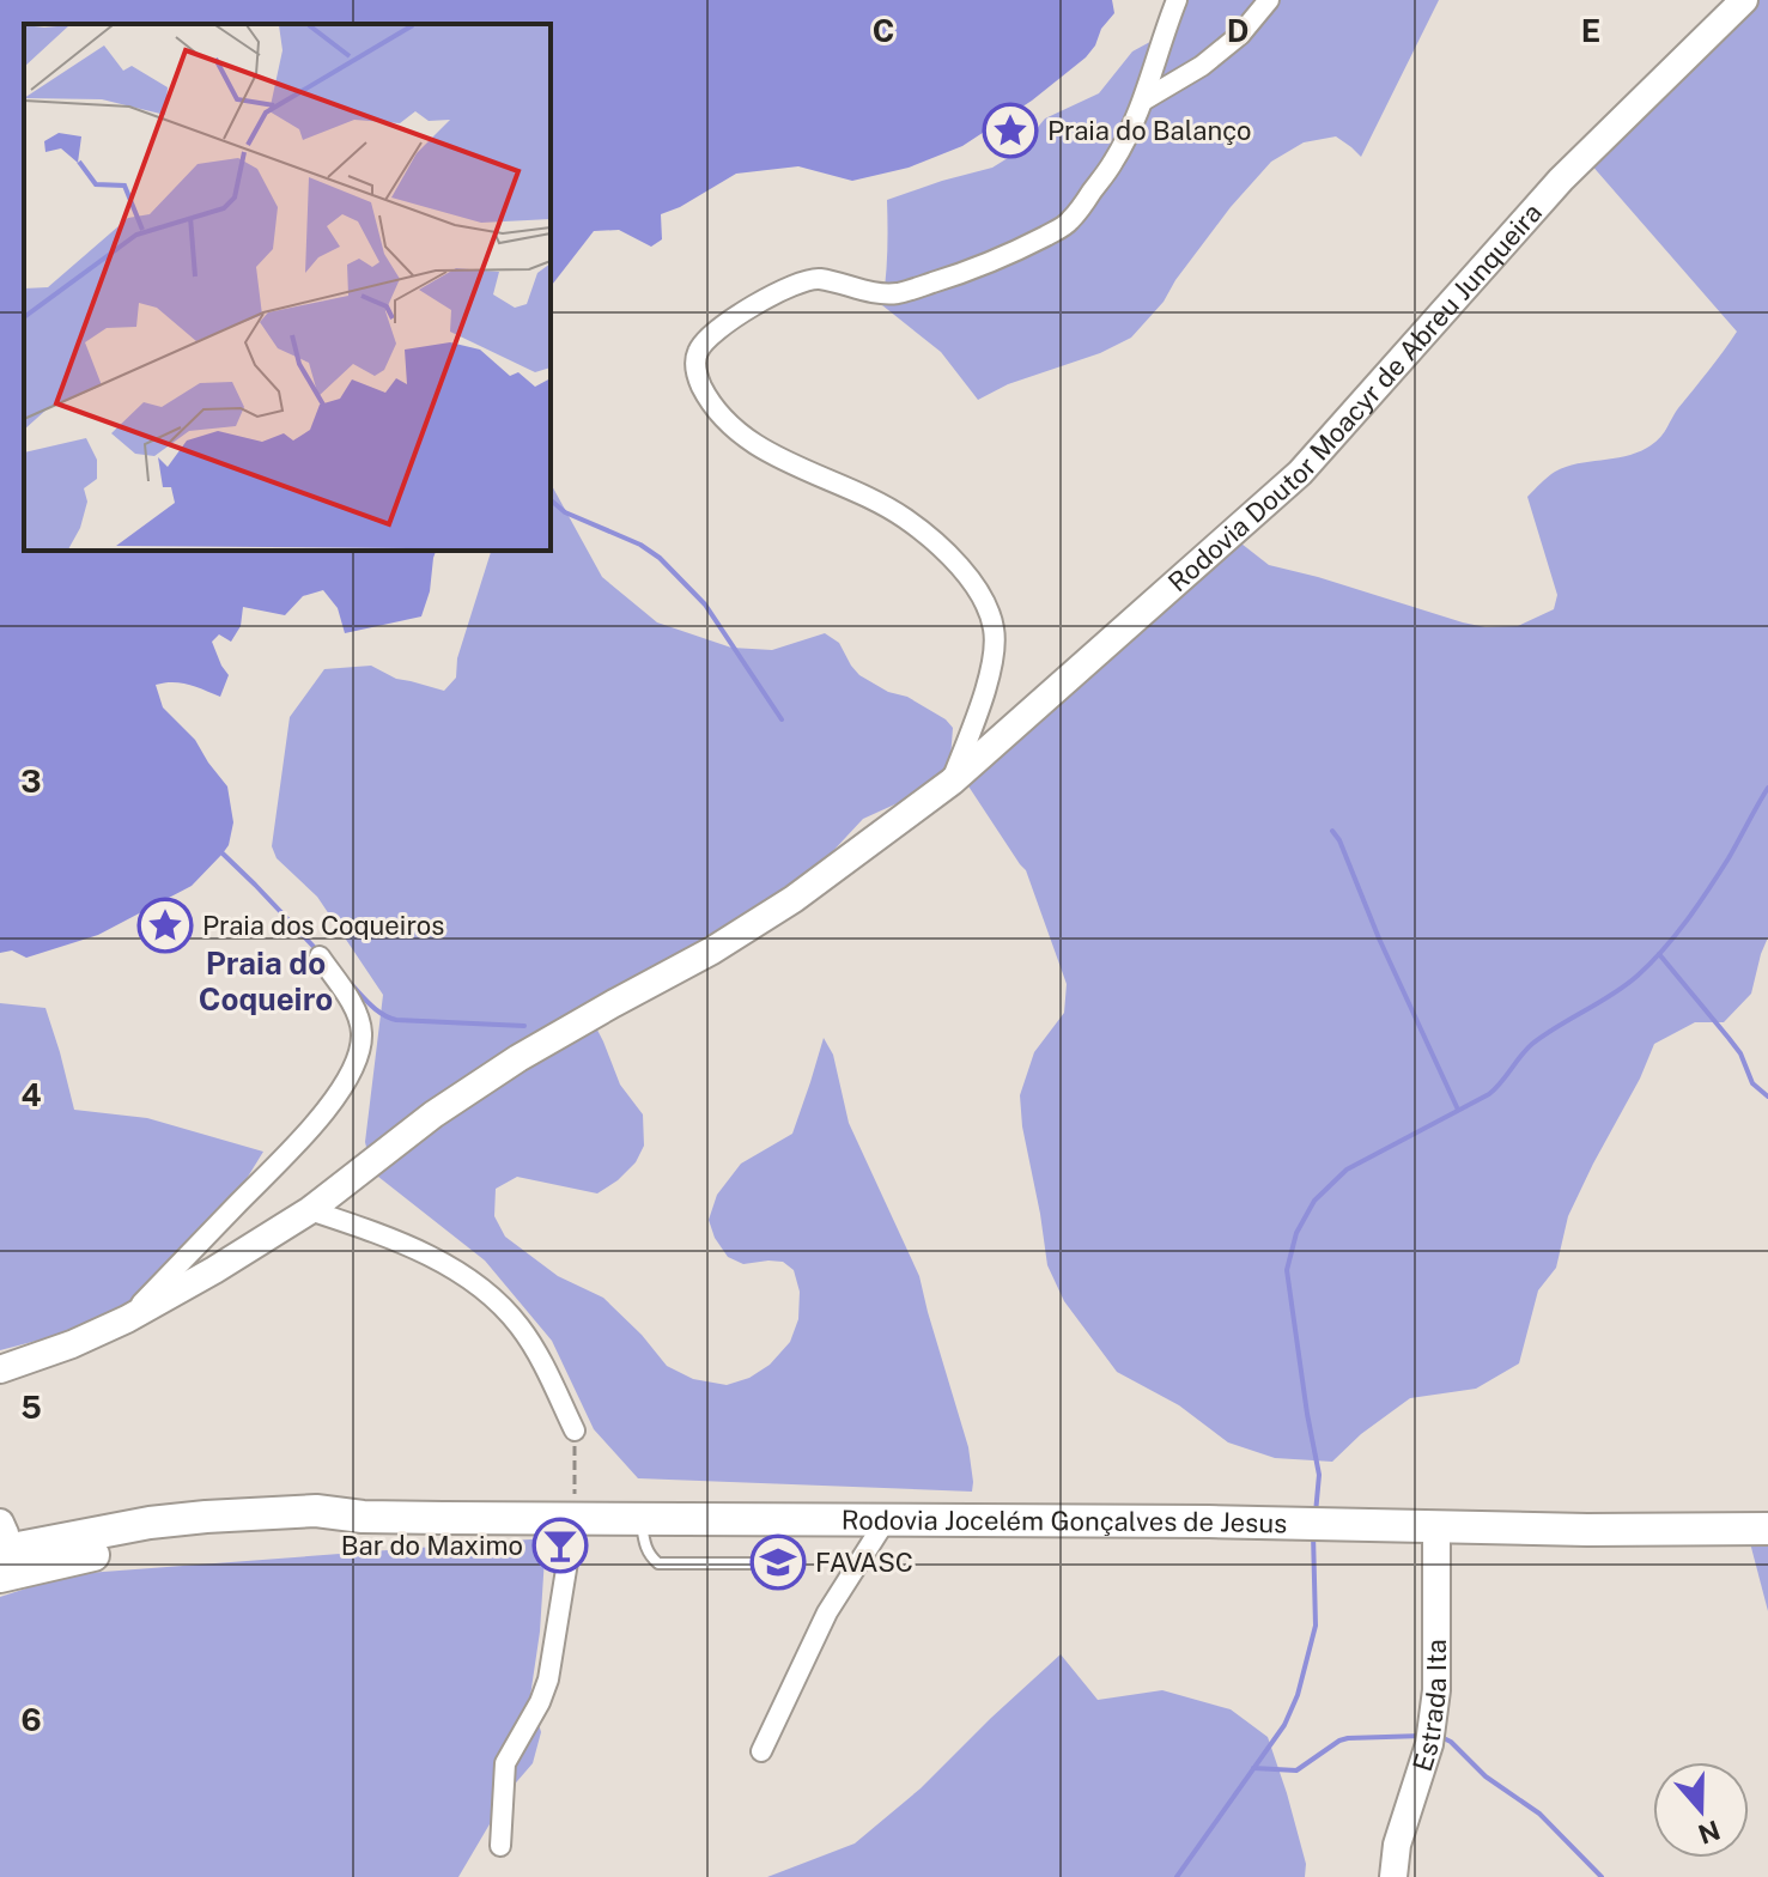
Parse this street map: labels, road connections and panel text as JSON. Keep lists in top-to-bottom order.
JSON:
{
  "streets": {
    "main road": ["Rodovia Jocelém Gonçalves de Jesus"],
    "street": ["Rodovia Doutor Moacyr de Abreu Junqueira", "Estrada Ita"]
  },
  "crossings": [
    ["Rodovia Jocelém Gonçalves de Jesus", "Estrada Ita"]
  ],
  "districts": ["Praia do Coqueiro"],
  "places": {
    "place": ["Praia do Balanço", "Praia dos Coqueiros"],
    "bar": ["Bar do Maximo"],
    "school or university": ["FAVASC"]
  },
  "north": "bottom",
  "grid": {
    "columns": ["C", "D", "E"],
    "rows": [
      "3",
      "4",
      "5",
      "6"
    ]
  }
}
